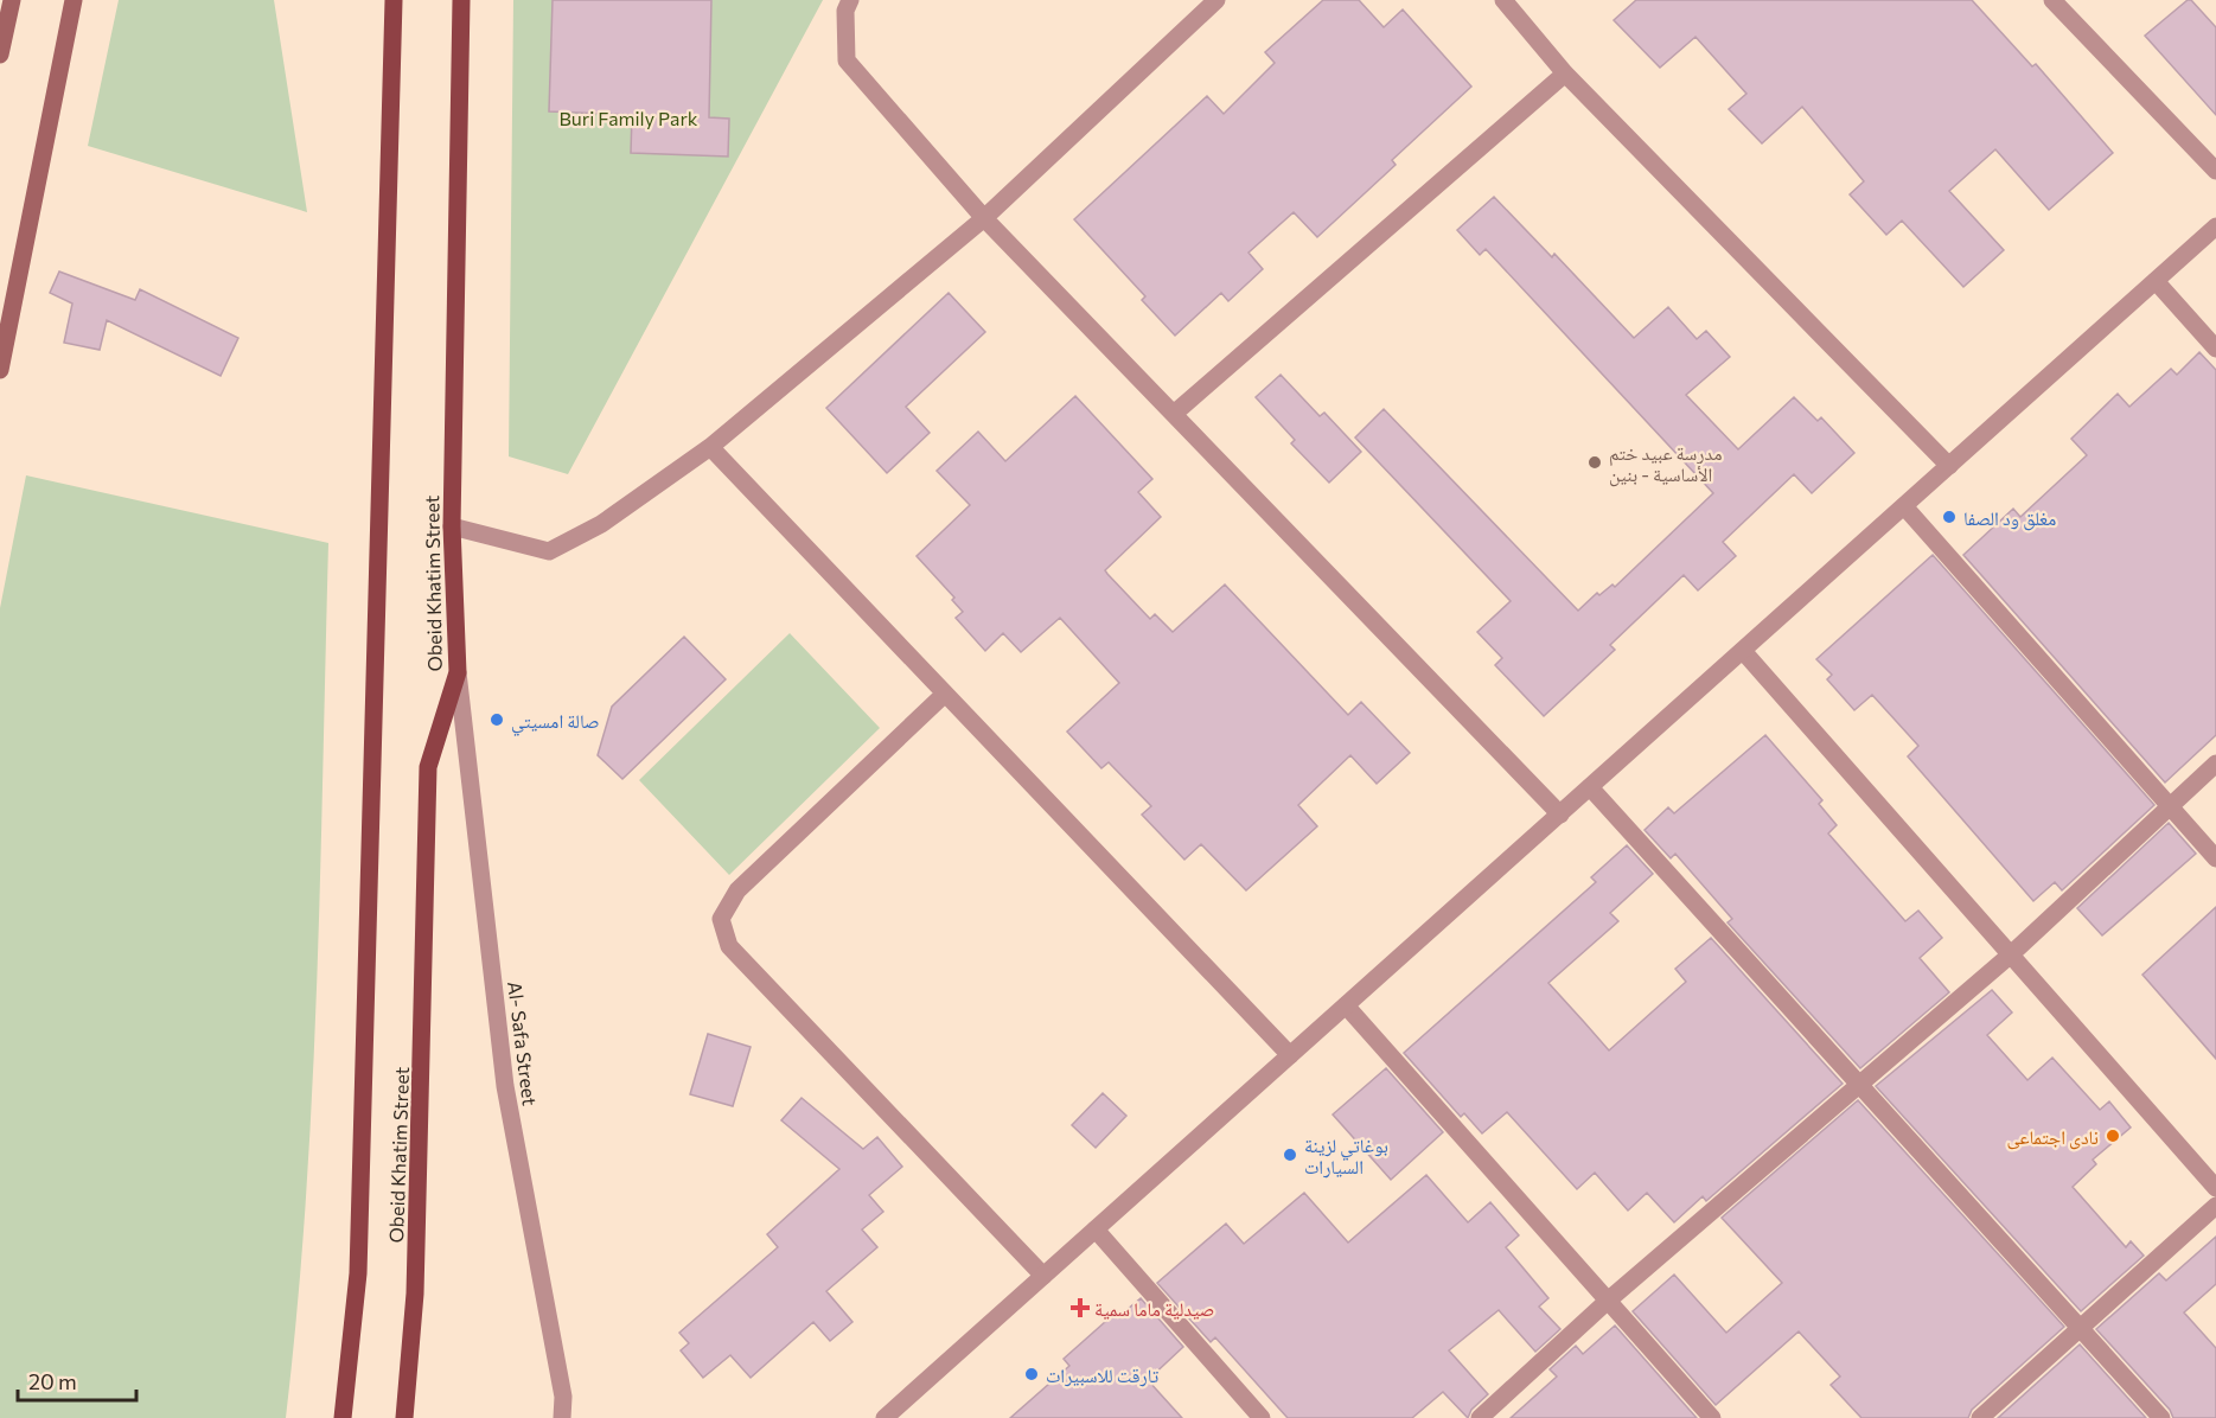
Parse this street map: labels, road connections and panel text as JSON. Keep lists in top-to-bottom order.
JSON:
{
  "streets": {
    "main road": ["Obeid Khatim Street"],
    "street": ["Al- Safa Street"]
  },
  "crossings": [
    ["Obeid Khatim Street", "Al- Safa Street"]
  ],
  "parks": ["Buri Family Park"],
  "places": {
    "other": [
      "مدرسة عبيد ختم الأساسية - بنين",
      "مغلق ود الصفا",
      "صالة امسيتي",
      "نادى اجتماعى",
      "بوغاتي لزينة السيارات",
      "تارقت للاسبيرات"
    ],
    "health": ["صيدلية ماما سمية"]
  },
  "scale_bar": "20 m"
}
